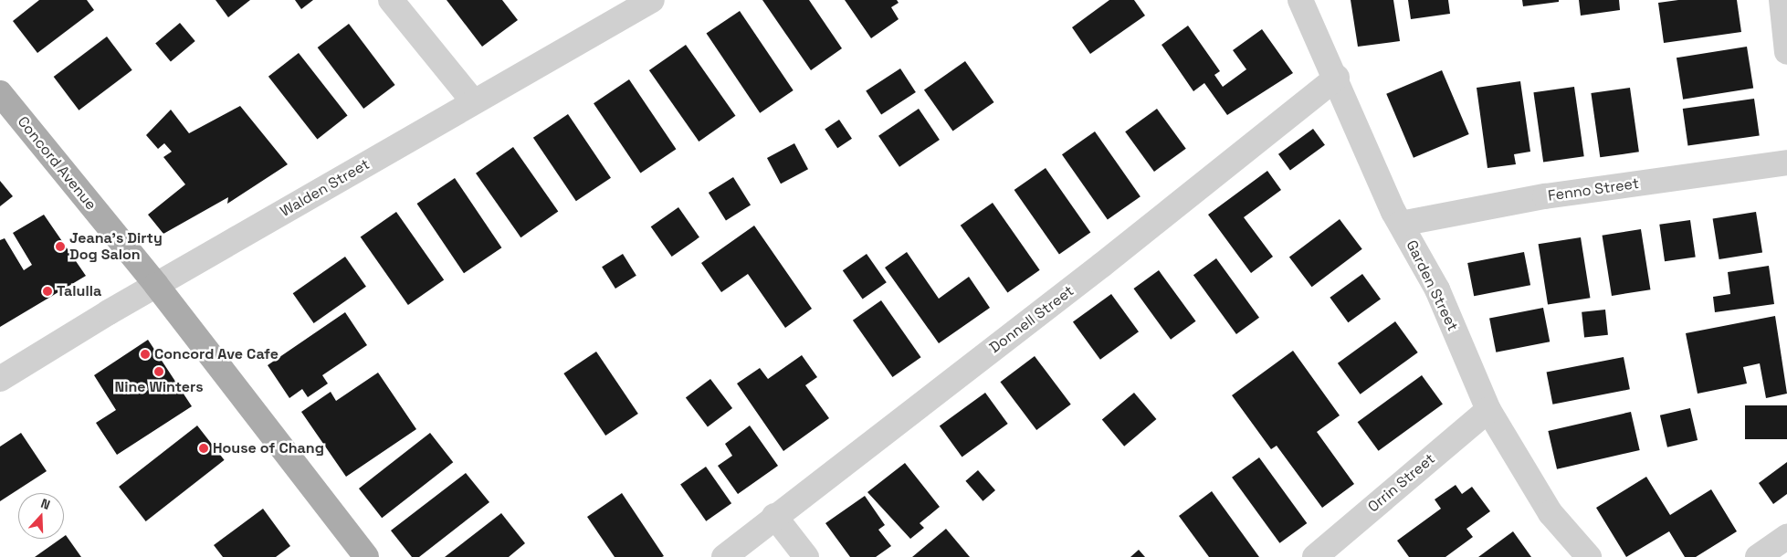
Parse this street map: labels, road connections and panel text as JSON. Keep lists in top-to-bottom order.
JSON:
{
  "streets": {
    "main road": ["Concord Avenue"],
    "street": [
      "Walden Street",
      "Fenno Street",
      "Garden Street",
      "Donnell Street",
      "Orrin Street"
    ]
  },
  "crossings": [
    ["Concord Avenue", "Walden Street"],
    ["Fenno Street", "Garden Street"],
    ["Garden Street", "Donnell Street"],
    ["Garden Street", "Orrin Street"]
  ],
  "places": [
    "Jeana's Dirty Dog Salon",
    "Talulla",
    "Concord Ave Cafe",
    "Nine Winters",
    "House of Chang"
  ],
  "north": "top"
}
